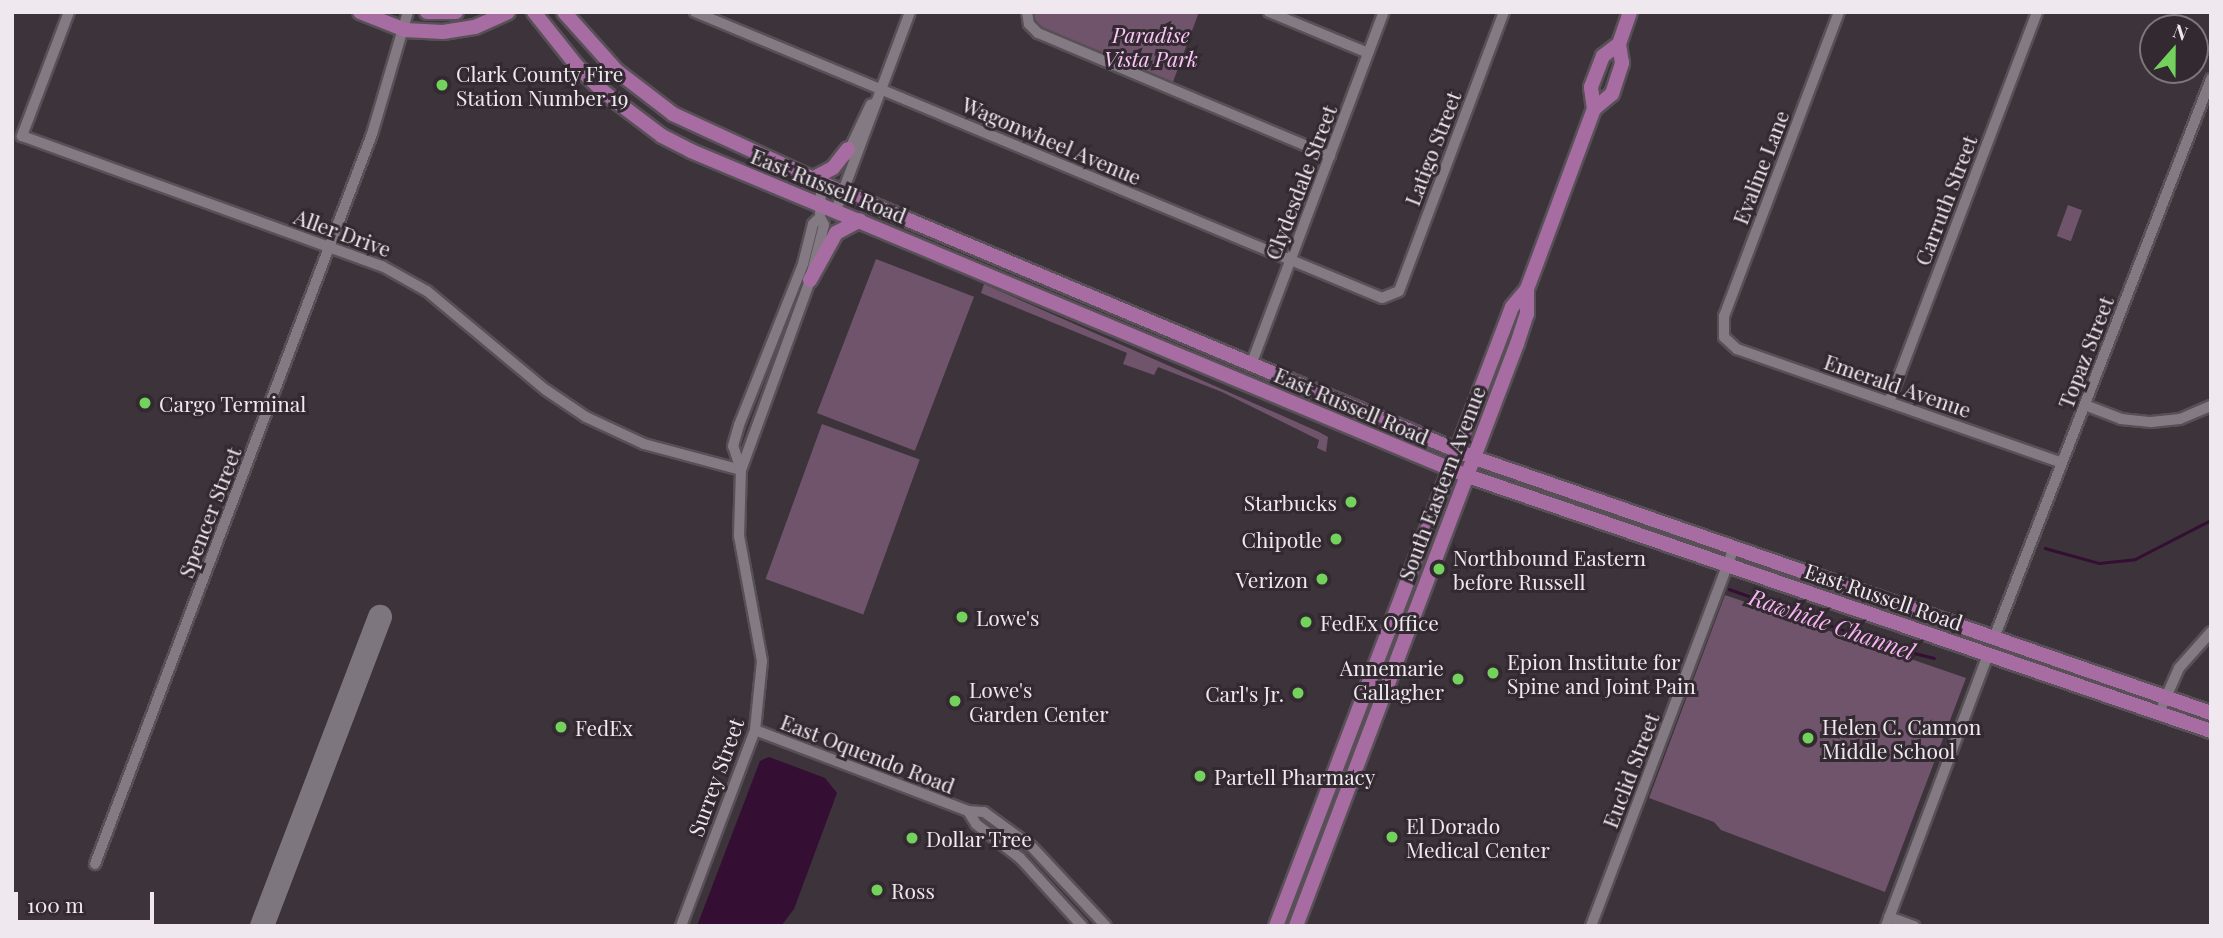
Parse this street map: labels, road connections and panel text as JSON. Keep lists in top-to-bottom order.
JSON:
{
  "streets": {
    "main road": ["East Russell Road", "South Eastern Avenue"],
    "street": [
      "Wagonwheel Avenue",
      "Latigo Street",
      "Evaline Lane",
      "Clydesdale Street",
      "Carruth Street",
      "Aller Drive",
      "Topaz Street",
      "Emerald Avenue",
      "Spencer Street",
      "East Oquendo Road",
      "Euclid Street",
      "Surrey Street"
    ]
  },
  "crossings": [
    ["Wagonwheel Avenue", "Latigo Street"],
    ["Wagonwheel Avenue", "Clydesdale Street"],
    ["Evaline Lane", "Emerald Avenue"],
    ["Clydesdale Street", "East Russell Road"],
    ["East Russell Road", "Topaz Street"],
    ["East Russell Road", "South Eastern Avenue"],
    ["East Russell Road", "Euclid Street"],
    ["East Russell Road", "Surrey Street"],
    ["Carruth Street", "Emerald Avenue"],
    ["Aller Drive", "Spencer Street"],
    ["Aller Drive", "Surrey Street"],
    ["Topaz Street", "Emerald Avenue"],
    ["East Oquendo Road", "Surrey Street"]
  ],
  "water": ["Rawhide Channel"],
  "parks": ["Paradise Vista Park"],
  "places": [
    "Clark County Fire Station Number 19",
    "Cargo Terminal",
    "Starbucks",
    "Chipotle",
    "Northbound Eastern before Russell",
    "Verizon",
    "Lowe's",
    "FedEx Office",
    "Epion Institute for Spine and Joint Pain",
    "Annemarie Gallagher",
    "Carl's Jr.",
    "Lowe's Garden Center",
    "FedEx",
    "Helen C. Cannon Middle School",
    "Partell Pharmacy",
    "El Dorado Medical Center",
    "Dollar Tree",
    "Ross"
  ],
  "scale_bar": "100 m",
  "north": "top"
}
